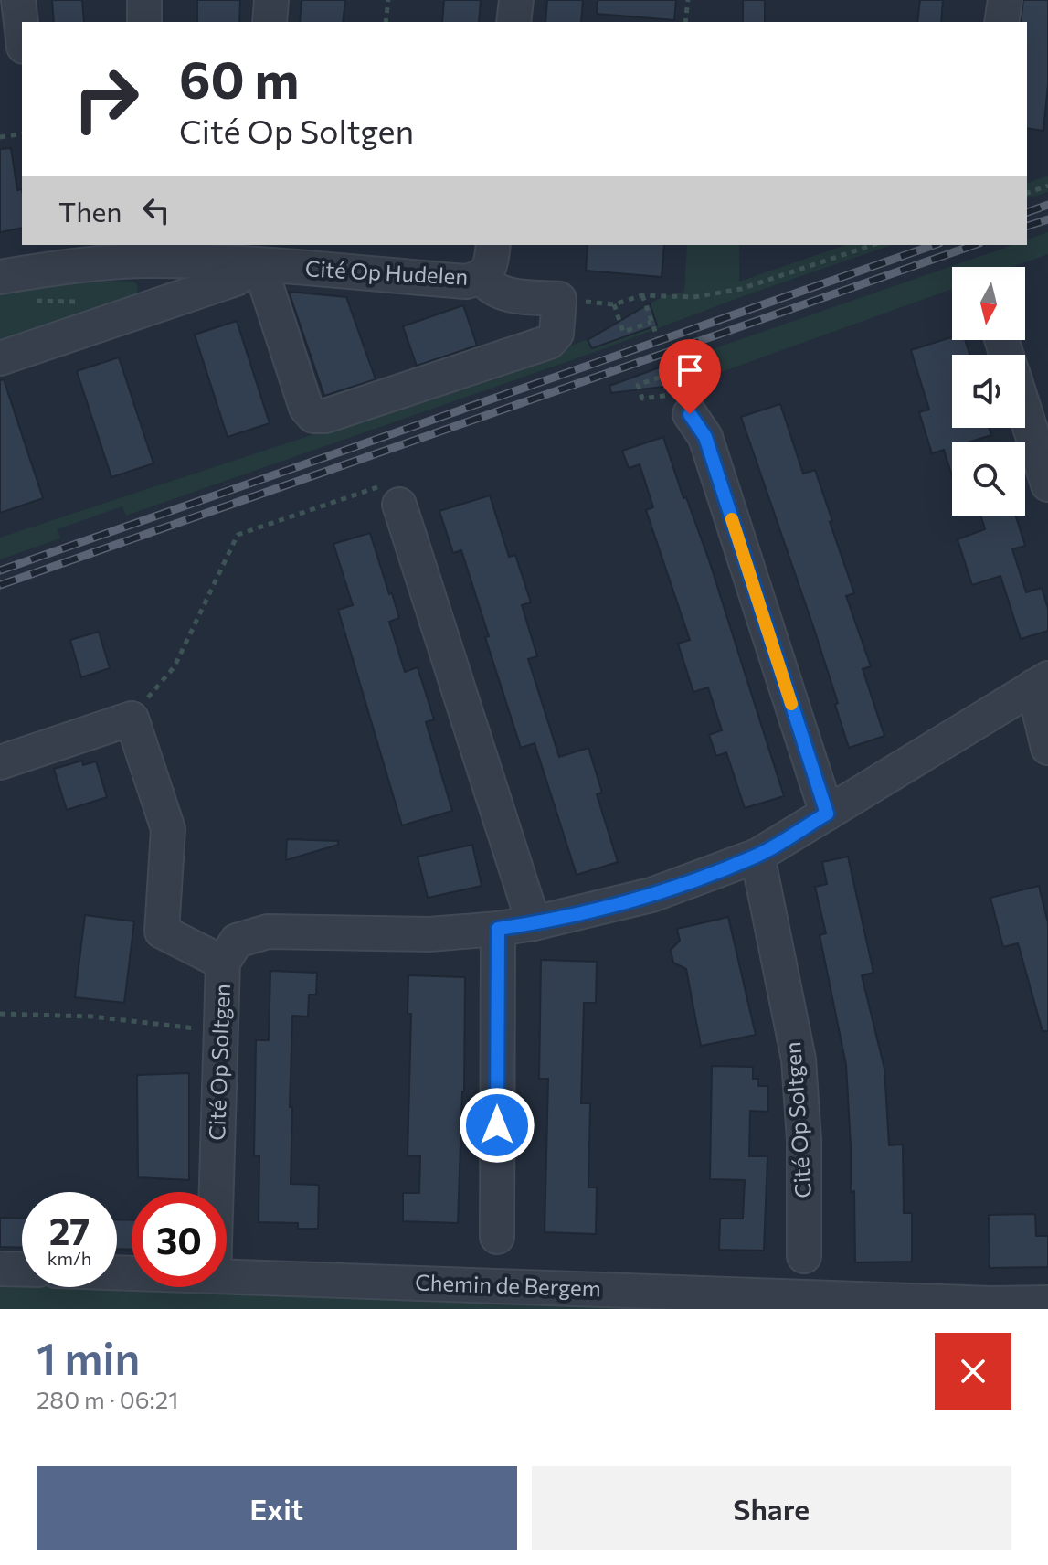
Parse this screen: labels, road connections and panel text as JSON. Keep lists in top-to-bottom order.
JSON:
{
  "streets": {
    "street": ["Cité Op Hudelen", "Cité Op Soltgen", "Chemin de Bergem"]
  },
  "north": "bottom",
  "page": {
    "turn": ["60 m", "Cité Op Soltgen"],
    "then": "Then",
    "speed": "27 km/h",
    "limit": "30",
    "heading": ["1 min", "280 m · 06:21"],
    "buttons": ["Exit", "Share"]
  }
}
